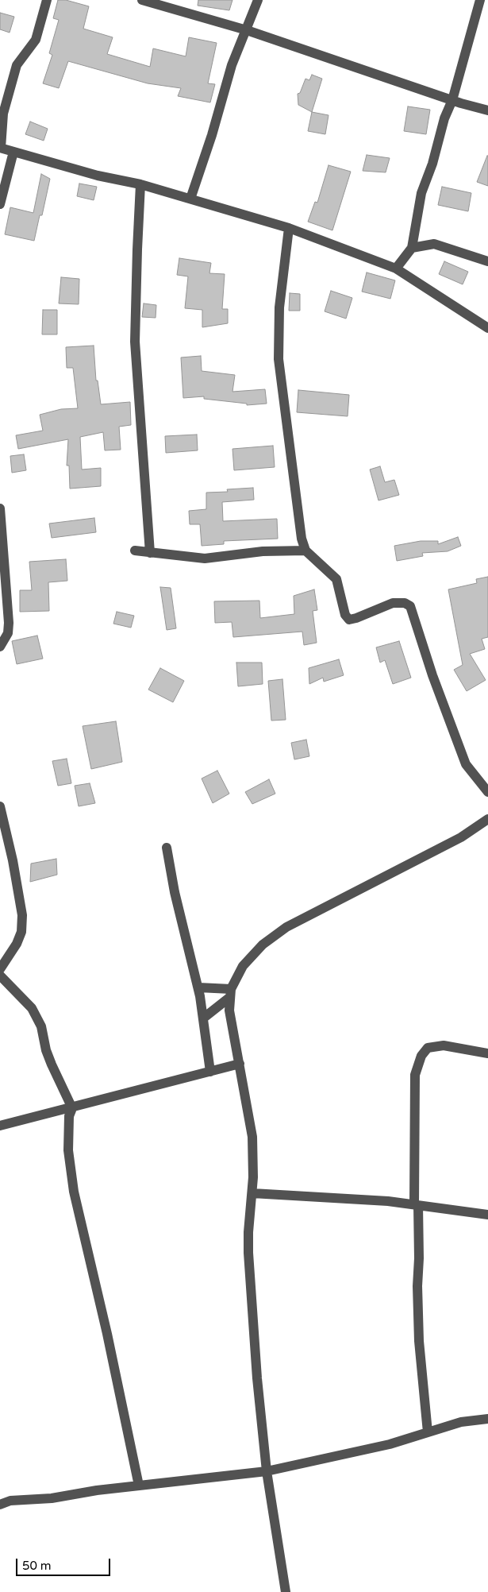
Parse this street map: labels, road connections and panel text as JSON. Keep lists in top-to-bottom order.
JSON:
{
  "scale_bar": "50 m"
}
